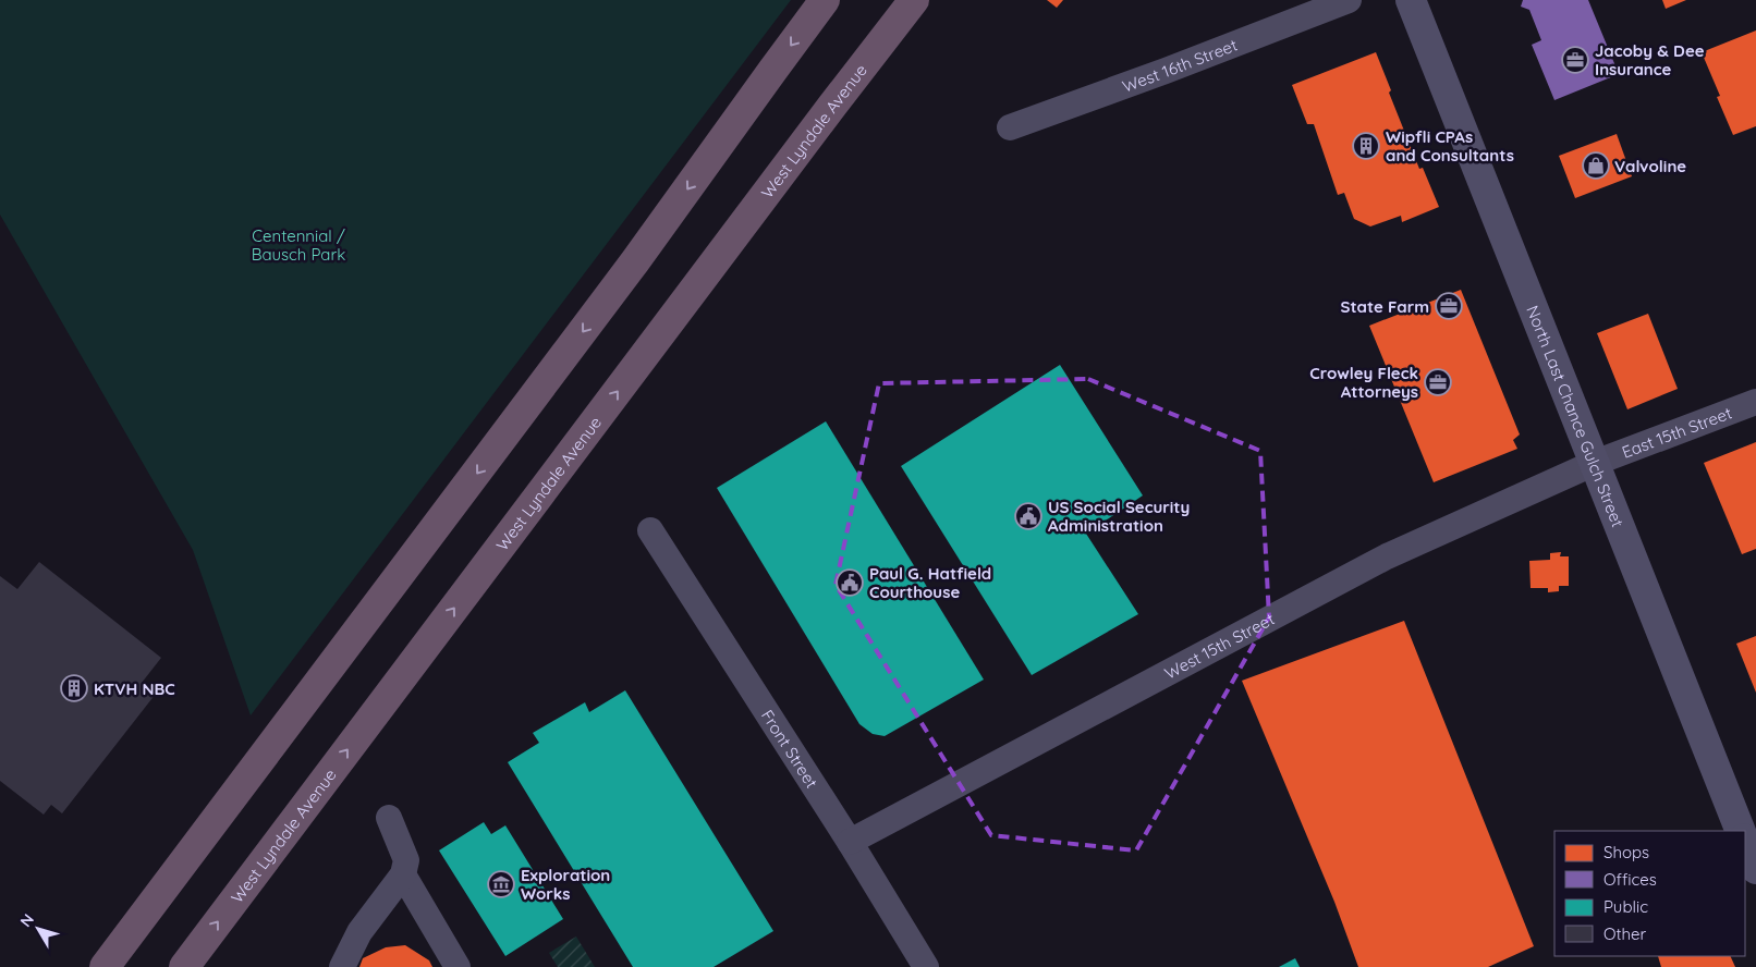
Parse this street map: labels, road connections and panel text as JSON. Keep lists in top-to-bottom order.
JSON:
{
  "streets": {
    "highway": ["West Lyndale Avenue"],
    "main road": ["North Last Chance Gulch Street"],
    "street": [
      "West 16th Street",
      "East 15th Street",
      "West 15th Street",
      "Front Street"
    ]
  },
  "crossings": [
    ["North Last Chance Gulch Street", "East 15th Street"],
    ["North Last Chance Gulch Street", "West 15th Street"],
    ["East 15th Street", "West 15th Street"],
    ["West 15th Street", "Front Street"]
  ],
  "parks": ["Centennial / Bausch Park"],
  "places": {
    "office": ["Jacoby & Dee Insurance", "State Farm", "Crowley Fleck Attorneys"],
    "building": ["Wipfli CPAs and Consultants", "KTVH NBC"],
    "shop": ["Valvoline"],
    "public building": ["US Social Security Administration", "Paul G. Hatfield Courthouse"],
    "museum": ["Exploration Works"]
  },
  "legend": [
    "Shops",
    "Offices",
    "Public",
    "Other"
  ],
  "north": "top left"
}
